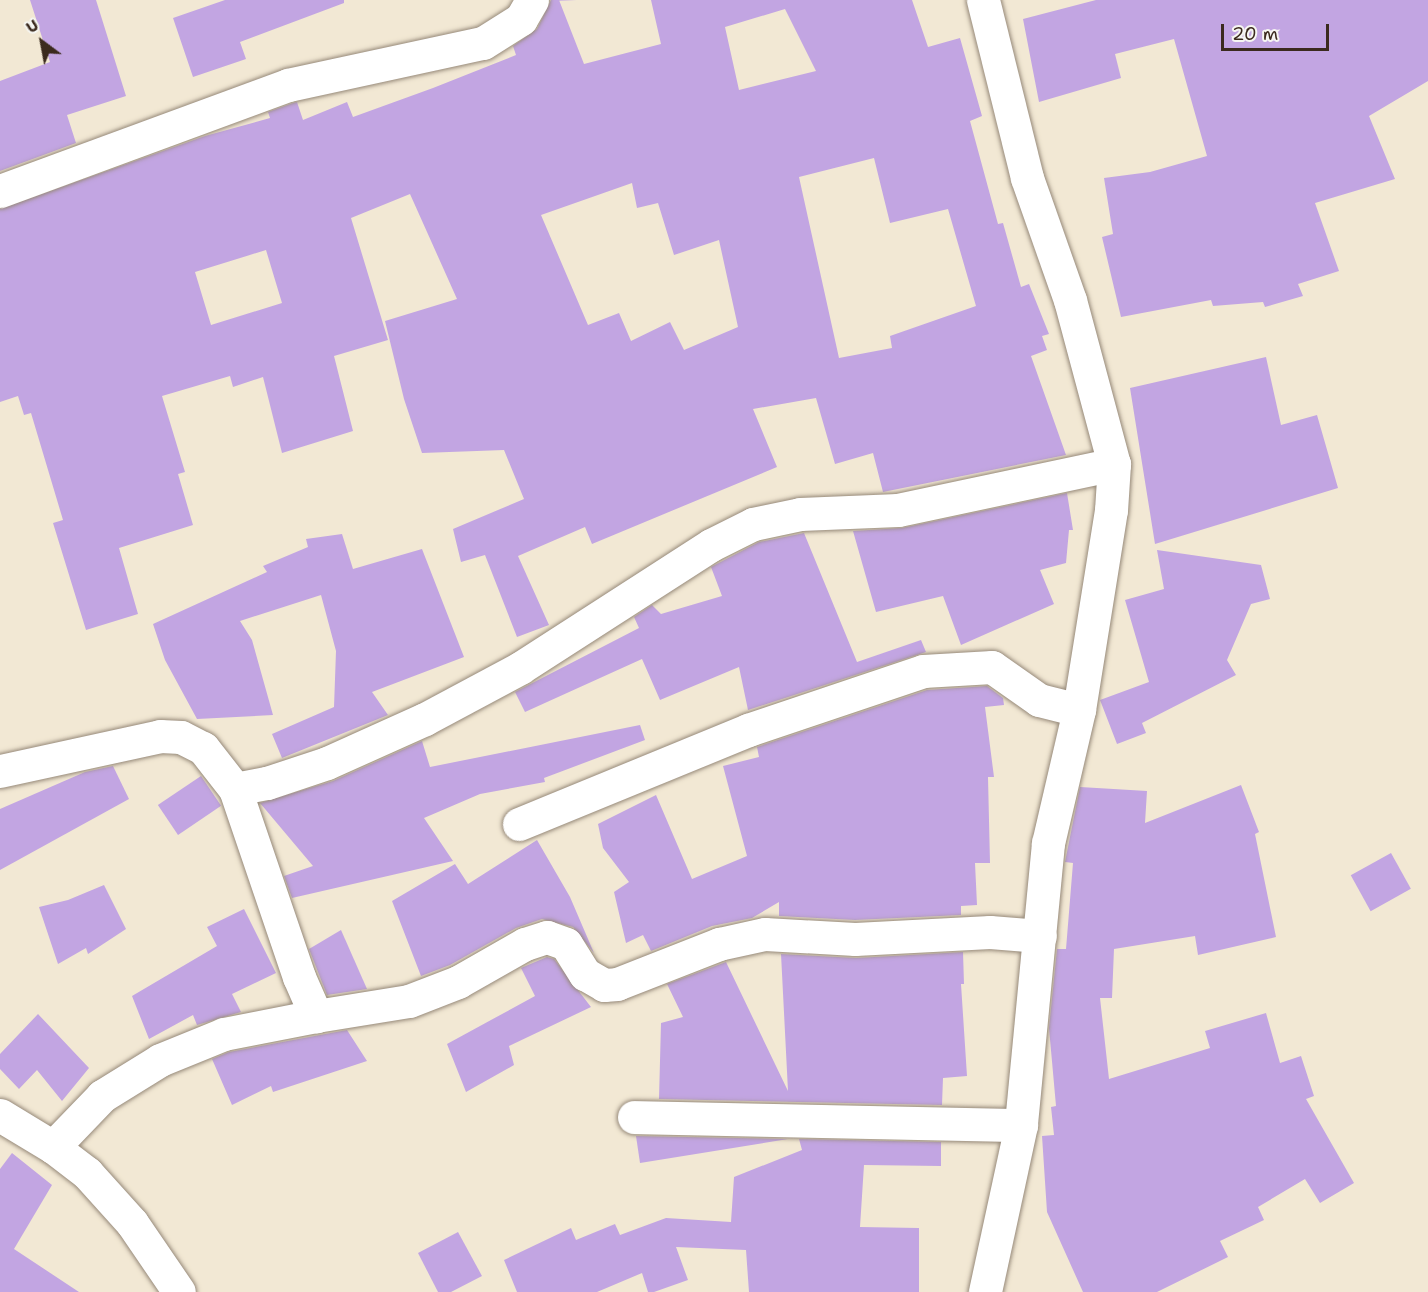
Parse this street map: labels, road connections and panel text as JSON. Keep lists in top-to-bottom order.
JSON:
{
  "scale_bar": "20 m",
  "north": "top left"
}
